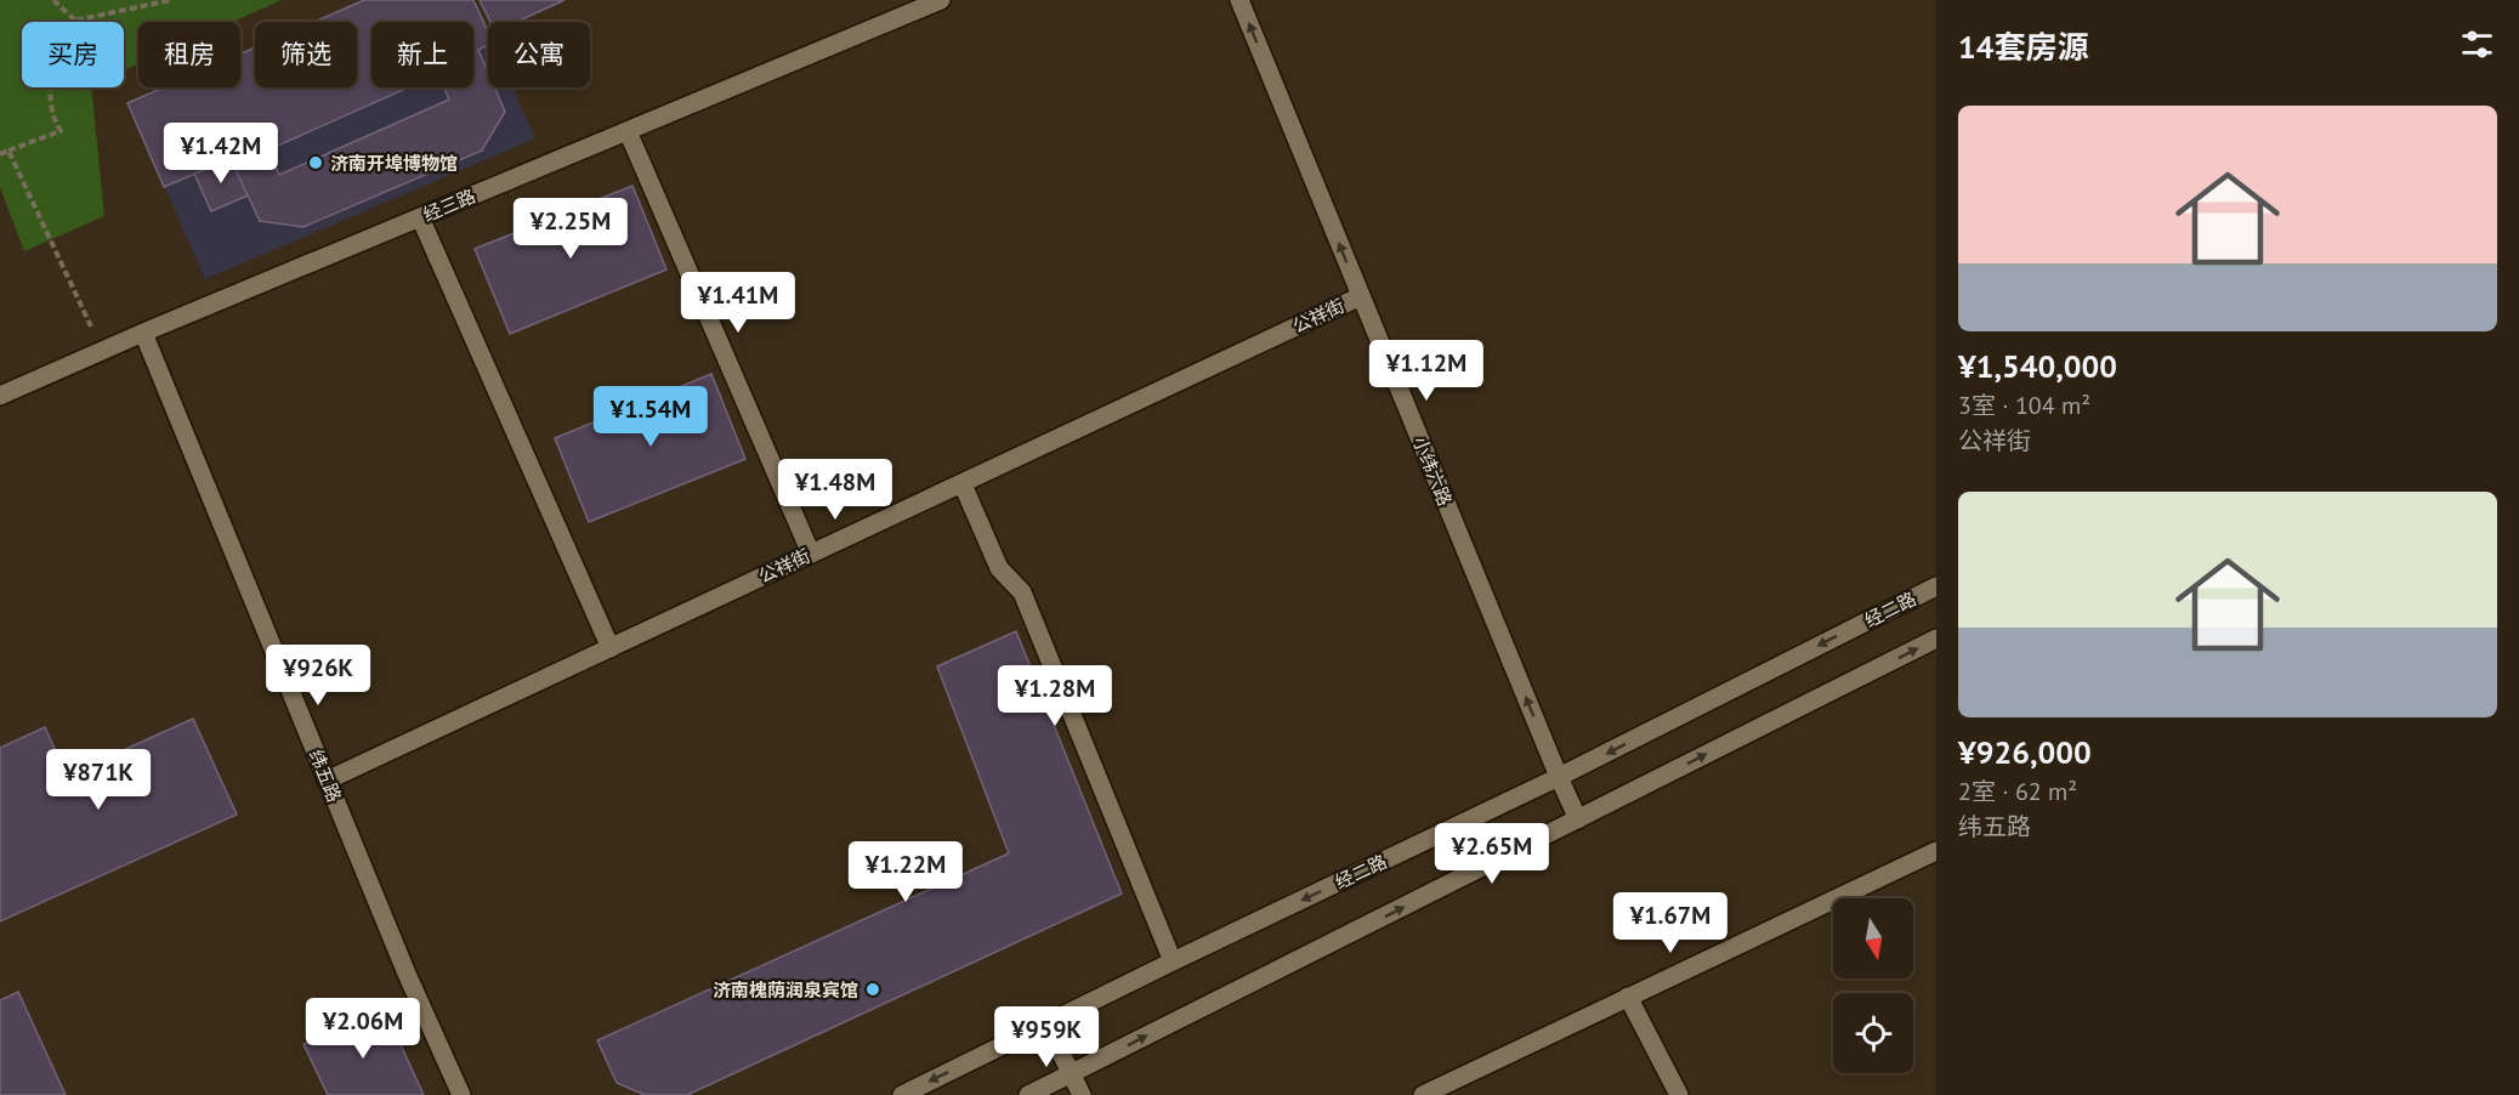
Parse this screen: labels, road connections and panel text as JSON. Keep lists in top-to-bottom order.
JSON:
{
  "streets": {
    "street": [
      "经三路",
      "公祥街",
      "小纬六路",
      "经二路",
      "纬五路"
    ]
  },
  "crossings": [
    ["经三路", "纬五路"],
    ["公祥街", "小纬六路"],
    ["公祥街", "纬五路"],
    ["小纬六路", "经二路"]
  ],
  "one_way": ["小纬六路"],
  "places": ["济南开埠博物馆", "济南槐荫润泉宾馆"],
  "north": "bottom",
  "page": {
    "heading": "14套房源",
    "chip": [
      "买房",
      "租房",
      "筛选",
      "新上",
      "公寓"
    ],
    "list": [
      {
        "name": "¥1,540,000",
        "note": "3室 · 104 m² · 公祥街"
      },
      {
        "name": "¥926,000",
        "note": "2室 · 62 m² · 纬五路"
      }
    ],
    "price": [
      "¥1.42M",
      "¥2.25M",
      "¥1.41M",
      "¥1.12M",
      "¥1.54M",
      "¥1.48M",
      "¥926K",
      "¥1.28M",
      "¥871K",
      "¥2.65M",
      "¥1.22M",
      "¥1.67M",
      "¥2.06M",
      "¥959K"
    ]
  }
}
